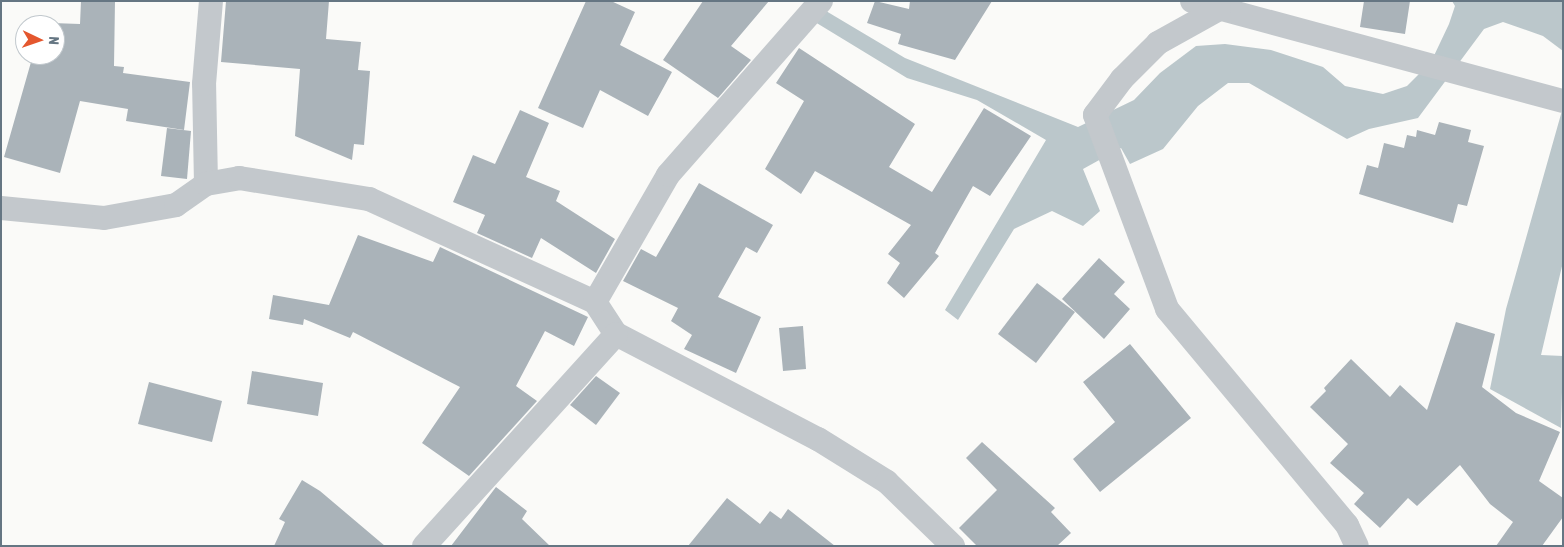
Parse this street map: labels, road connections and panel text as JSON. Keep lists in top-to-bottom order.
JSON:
{
  "north": "right"
}
